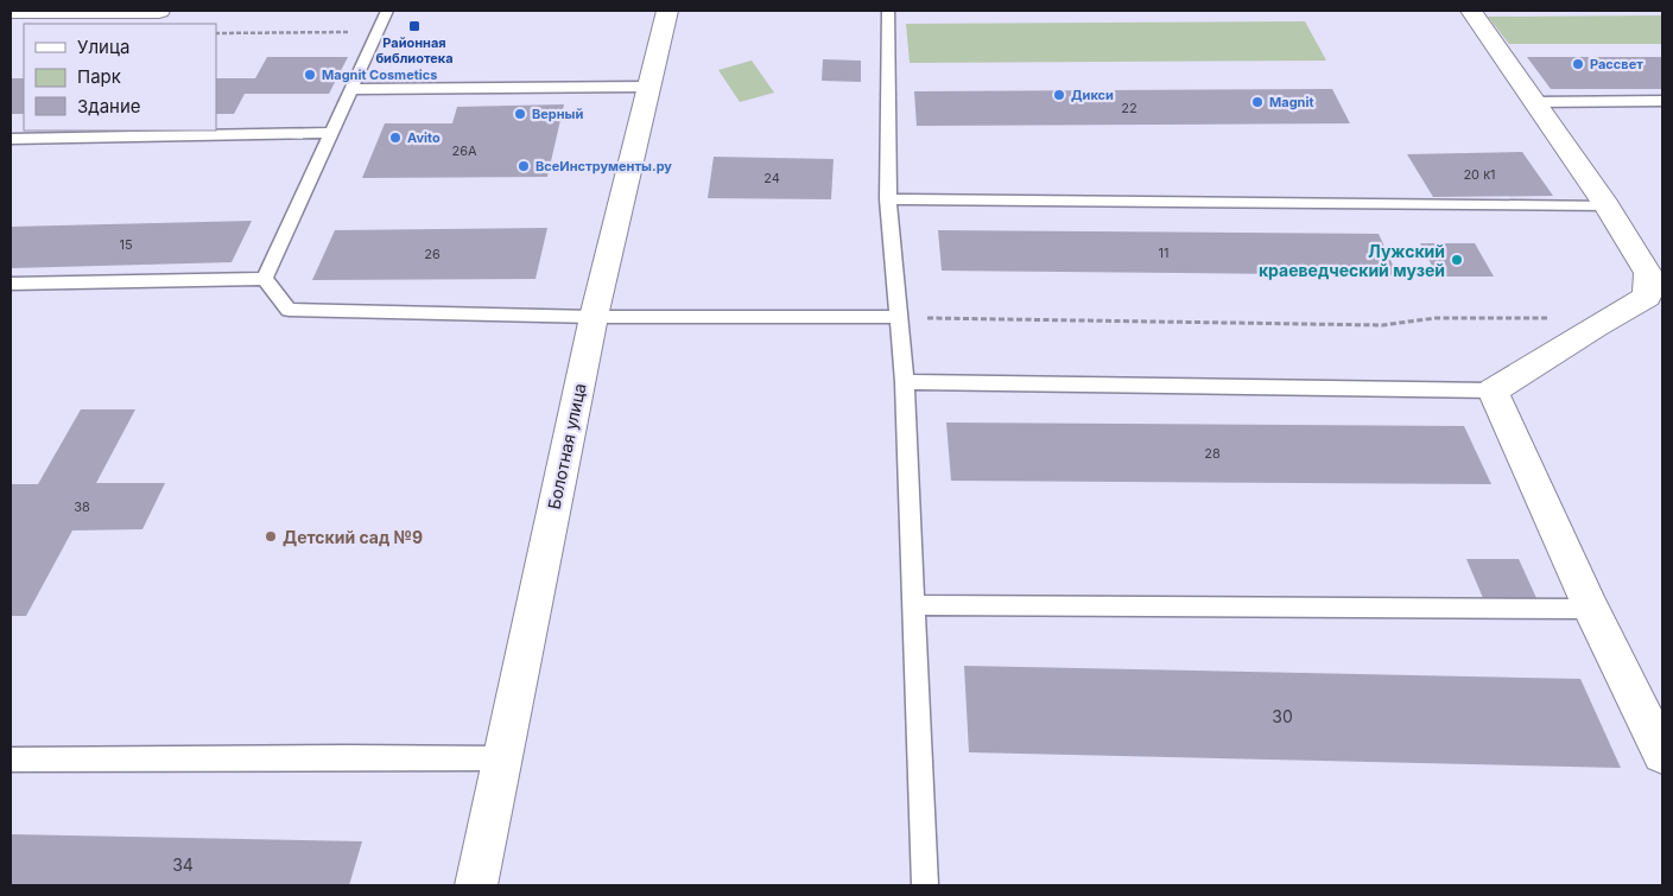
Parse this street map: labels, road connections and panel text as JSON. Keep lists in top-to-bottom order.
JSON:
{
  "streets": {
    "street": ["Болотная улица"]
  },
  "places": {
    "transit": ["Районная библиотека"],
    "other": [
      "Рассвет",
      "Magnit Cosmetics",
      "Дикси",
      "Magnit",
      "Верный",
      "Avito",
      "ВсеИнструменты.ру",
      "Лужский краеведческий музей",
      "Детский сад №9"
    ]
  },
  "house_numbers": [
    "22",
    "26А",
    "20 к1",
    "24",
    "15",
    "11",
    "26",
    "28",
    "38",
    "30",
    "34"
  ],
  "legend": ["Улица", "Парк", "Здание"]
}
